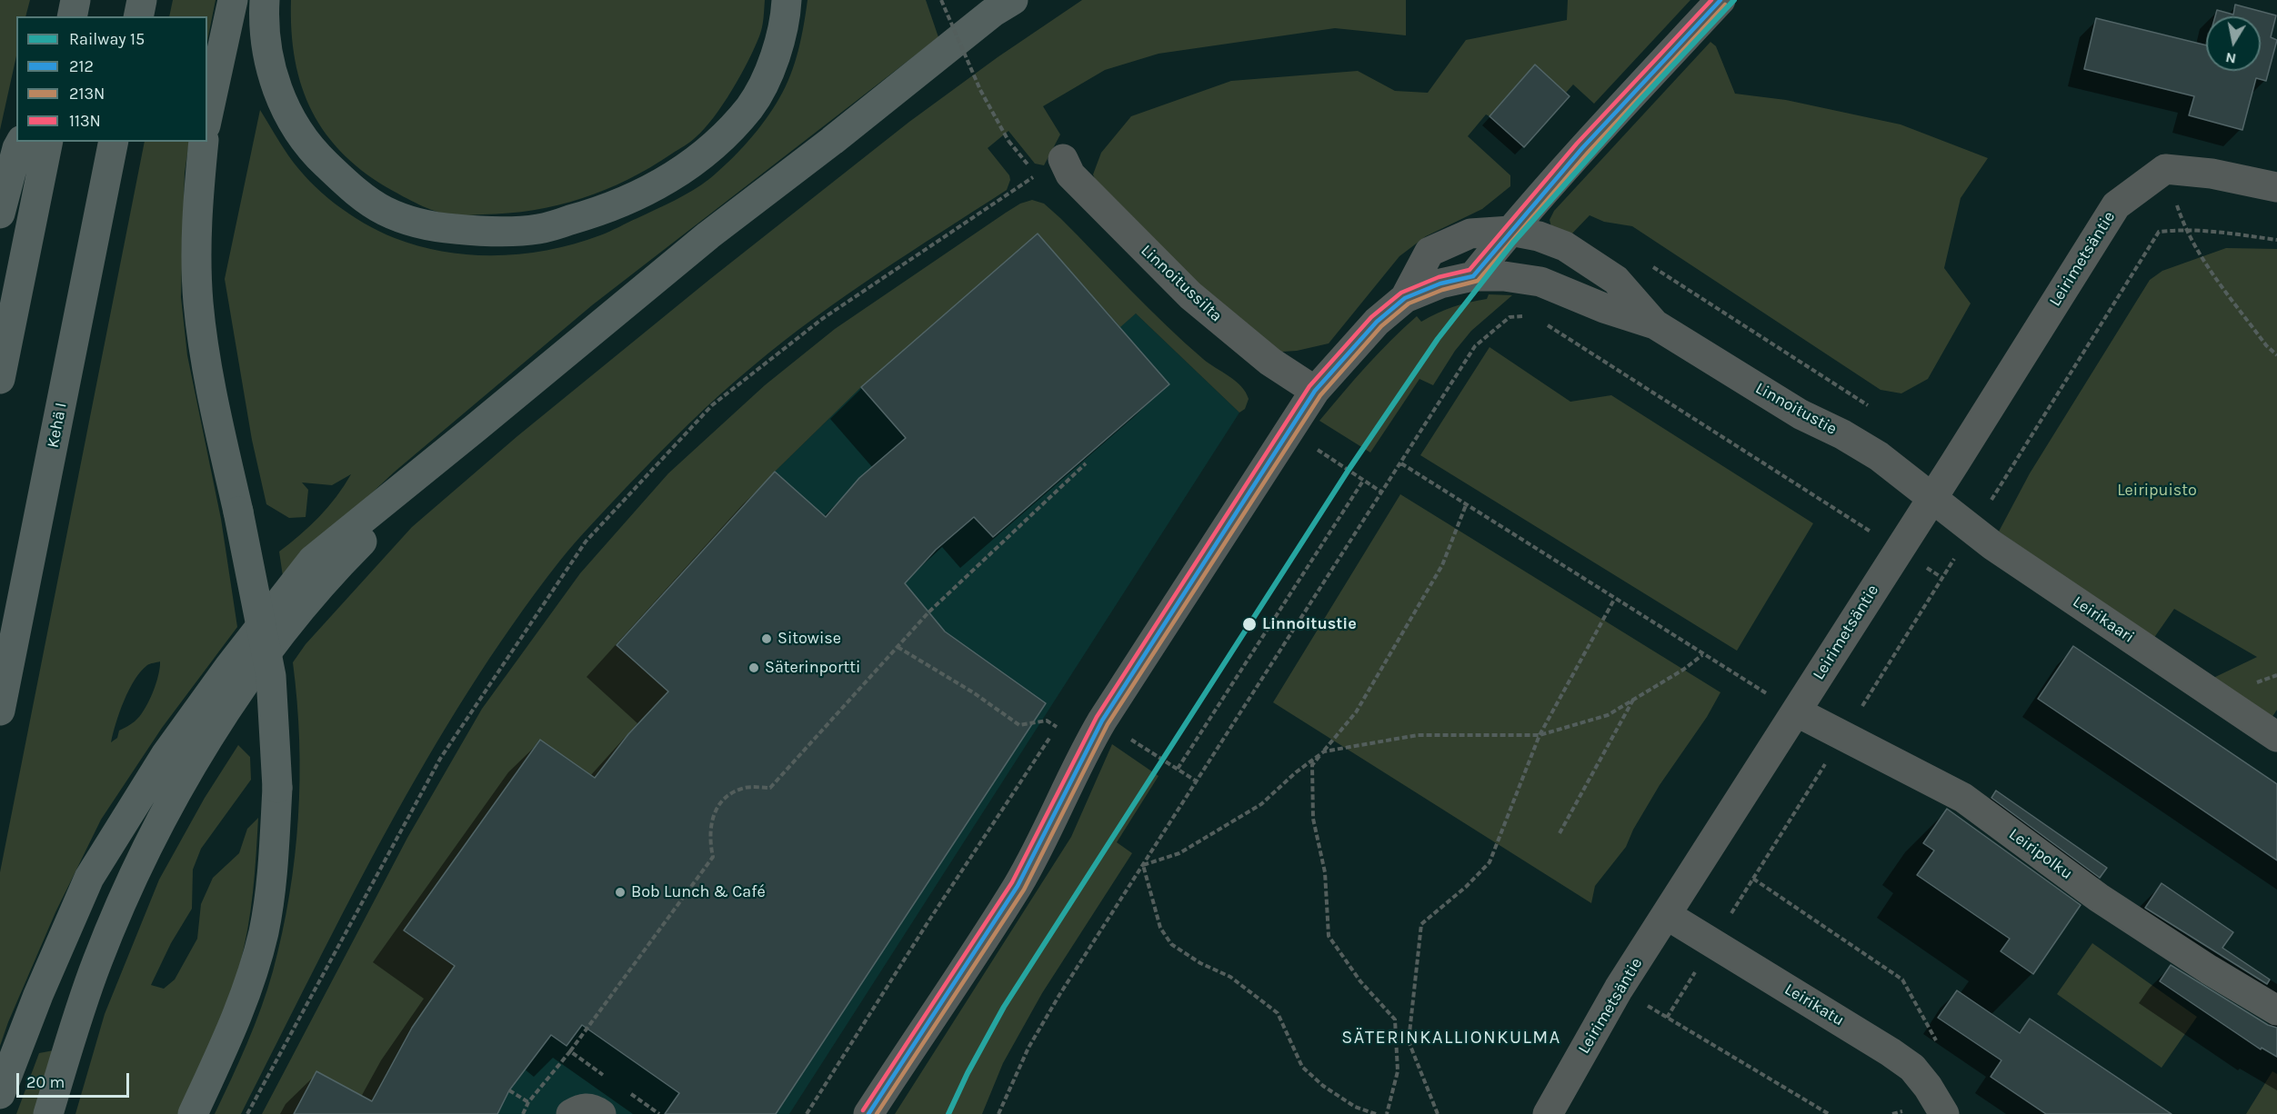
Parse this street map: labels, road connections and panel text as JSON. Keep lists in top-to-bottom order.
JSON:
{
  "streets": {
    "highway": ["Kehä I"],
    "street": [
      "Leirimetsäntie",
      "Linnoitussilta",
      "Linnoitustie",
      "Leirikaari",
      "Leiripolku",
      "Leirikatu"
    ]
  },
  "crossings": [
    ["Leirimetsäntie", "Linnoitustie"],
    ["Leirimetsäntie", "Leirikaari"],
    ["Leirimetsäntie", "Leiripolku"],
    ["Leirimetsäntie", "Leirikatu"],
    ["Linnoitussilta", "Linnoitustie"],
    ["Linnoitustie", "Leirikaari"]
  ],
  "districts": ["SÄTERINKALLIONKULMA"],
  "parks": ["Leiripuisto"],
  "places": [
    "Linnoitustie",
    "Sitowise",
    "Säterinportti",
    "Bob Lunch & Café"
  ],
  "lines": [
    "rail line 15",
    "transit line 212",
    "transit line 113N",
    "transit line 213N"
  ],
  "legend": [
    "Railway 15",
    "212",
    "213N",
    "113N"
  ],
  "scale_bar": "20 m",
  "north": "bottom"
}
